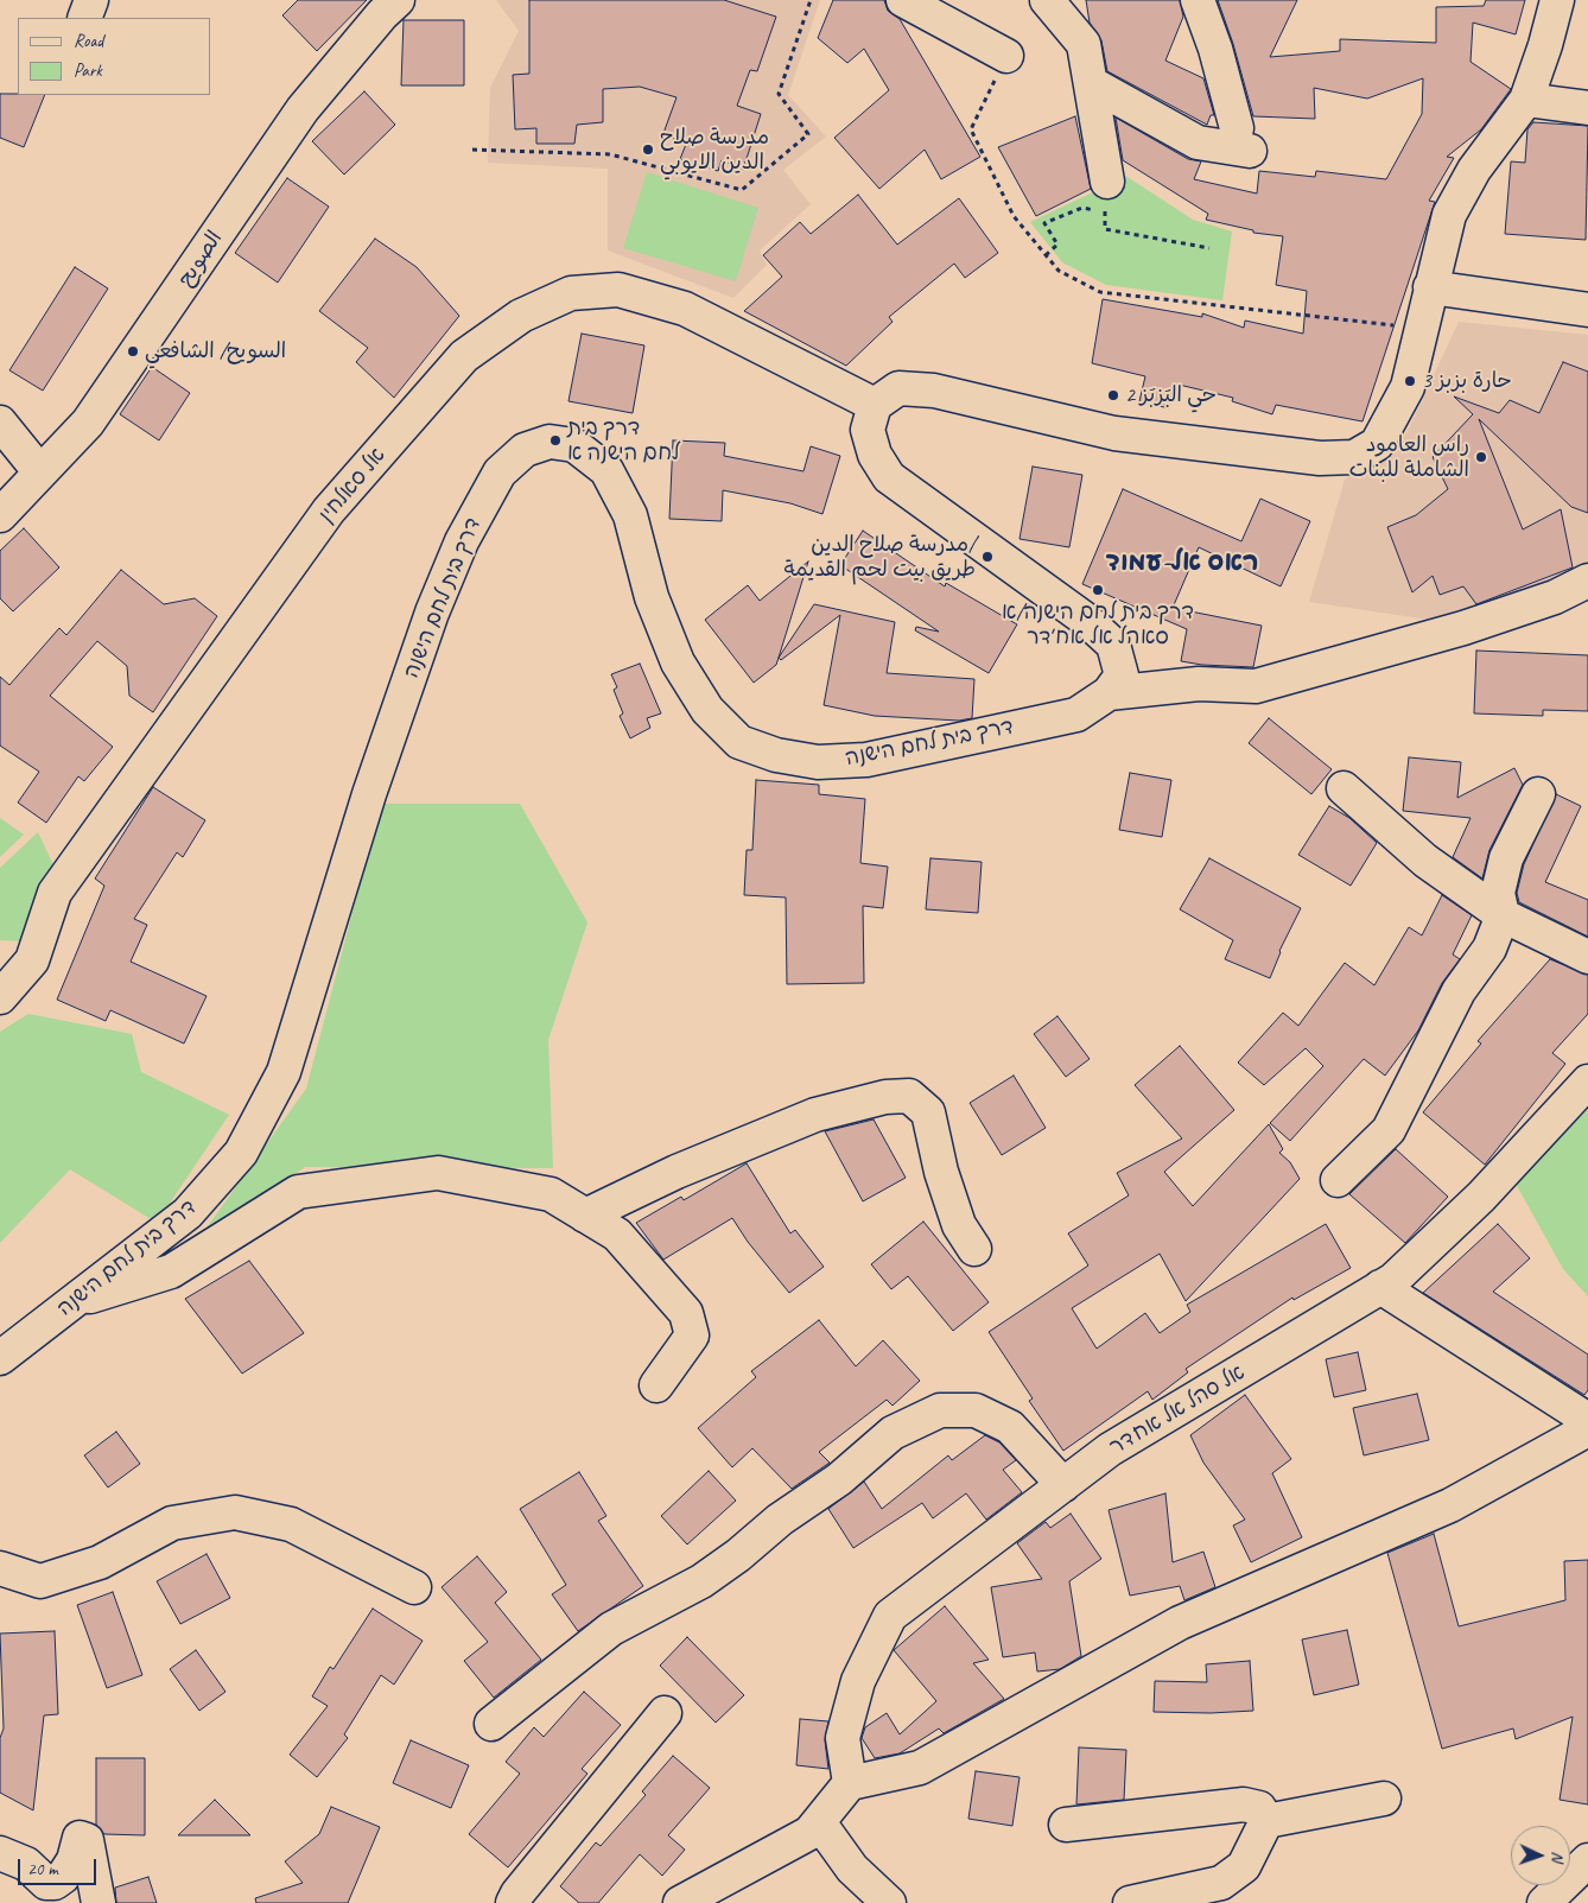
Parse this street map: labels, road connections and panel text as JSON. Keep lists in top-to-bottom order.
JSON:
{
  "streets": {
    "street": [
      "الصويح",
      "אל סאלחין",
      "דרך בית לחם הישנה",
      "אל סהל אל אח'דר"
    ]
  },
  "districts": ["ראס אל-עמוד"],
  "places": [
    "مدرسة صلاح الدين الايوبي",
    "السويح/ الشافعي",
    "حارة بزبز 3",
    "حي البَزبَز 2",
    "דרך בית לחם הישנה א",
    "راس العامود الشاملة للبنات",
    "مدرسة صلاح الدين/ طريق بيت لحم القديمة",
    "דרך בית לחם הישנה/א סאהל אל אח׳דר"
  ],
  "legend": ["Road", "Park"],
  "scale_bar": "20 m",
  "north": "right"
}
